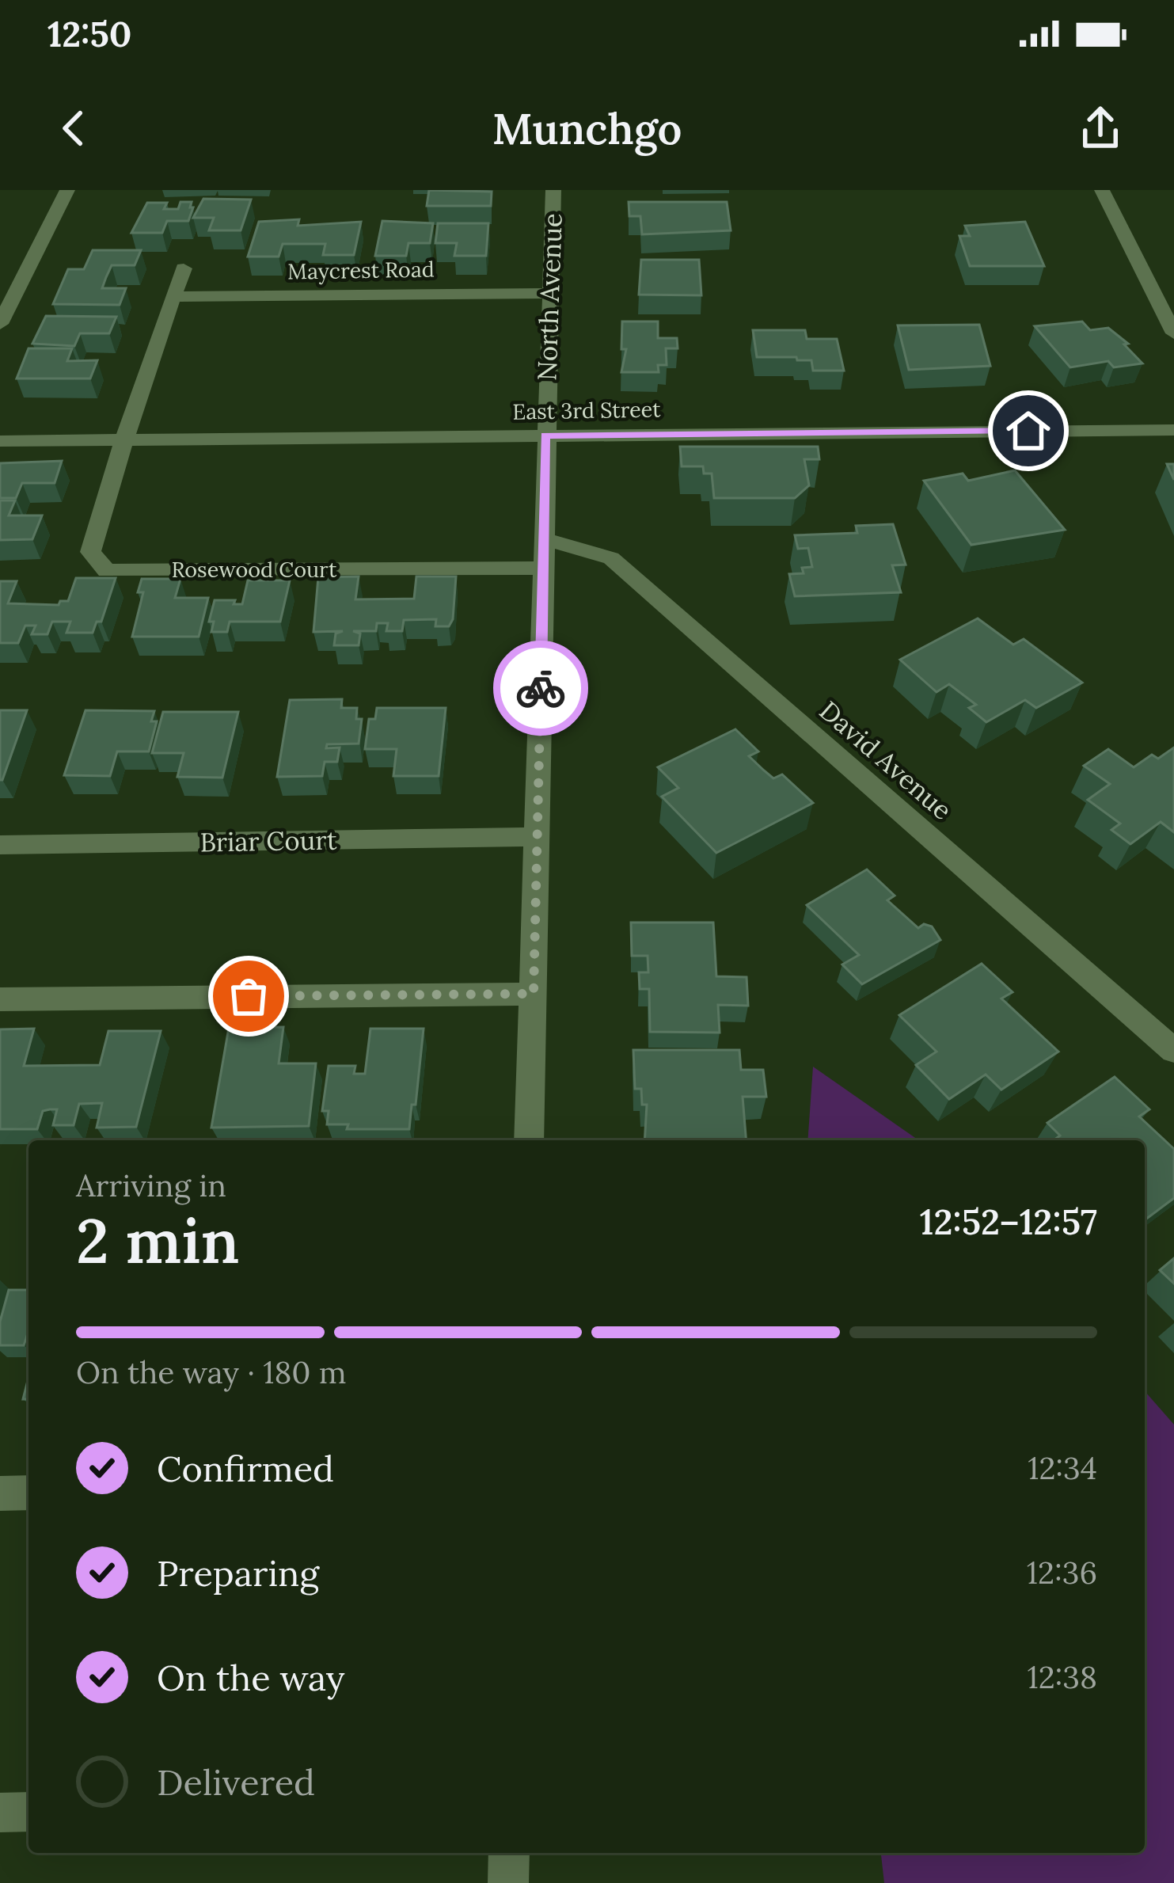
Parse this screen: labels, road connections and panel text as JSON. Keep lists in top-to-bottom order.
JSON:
{
  "streets": {
    "street": [
      "Maycrest Road",
      "North Avenue",
      "East 3rd Street",
      "Rosewood Court",
      "David Avenue",
      "Briar Court"
    ]
  },
  "crossings": [
    ["Maycrest Road", "North Avenue"],
    ["North Avenue", "East 3rd Street"],
    ["North Avenue", "Rosewood Court"],
    ["North Avenue", "David Avenue"],
    ["North Avenue", "Briar Court"],
    ["East 3rd Street", "Rosewood Court"]
  ],
  "page": {
    "status": "12:50",
    "header": "Munchgo",
    "heading": ["2 min", "Arriving in", "12:52–12:57"],
    "bar": "On the way · 180 m",
    "list": [
      ["Confirmed", "12:34"],
      ["Preparing", "12:36"],
      ["On the way", "12:38"],
      "Delivered"
    ]
  }
}
